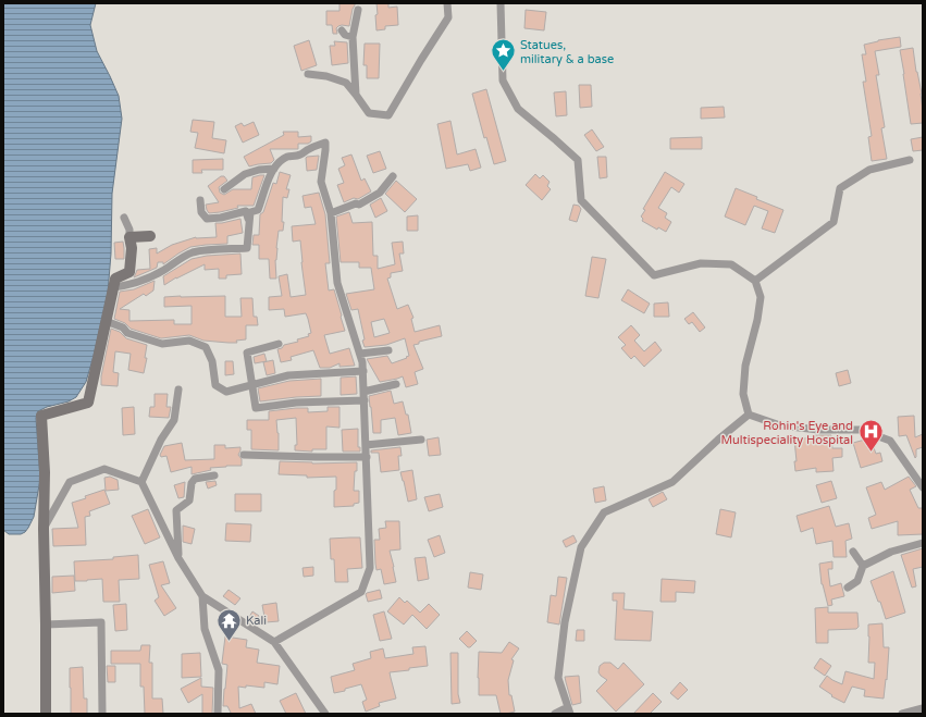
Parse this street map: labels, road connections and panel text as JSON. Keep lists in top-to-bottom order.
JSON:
{
  "places": {
    "place": ["Statues, military & a base"],
    "hospital": ["Rohin's Eye and Multispeciality Hospital"],
    "temple": ["Kali"]
  }
}
